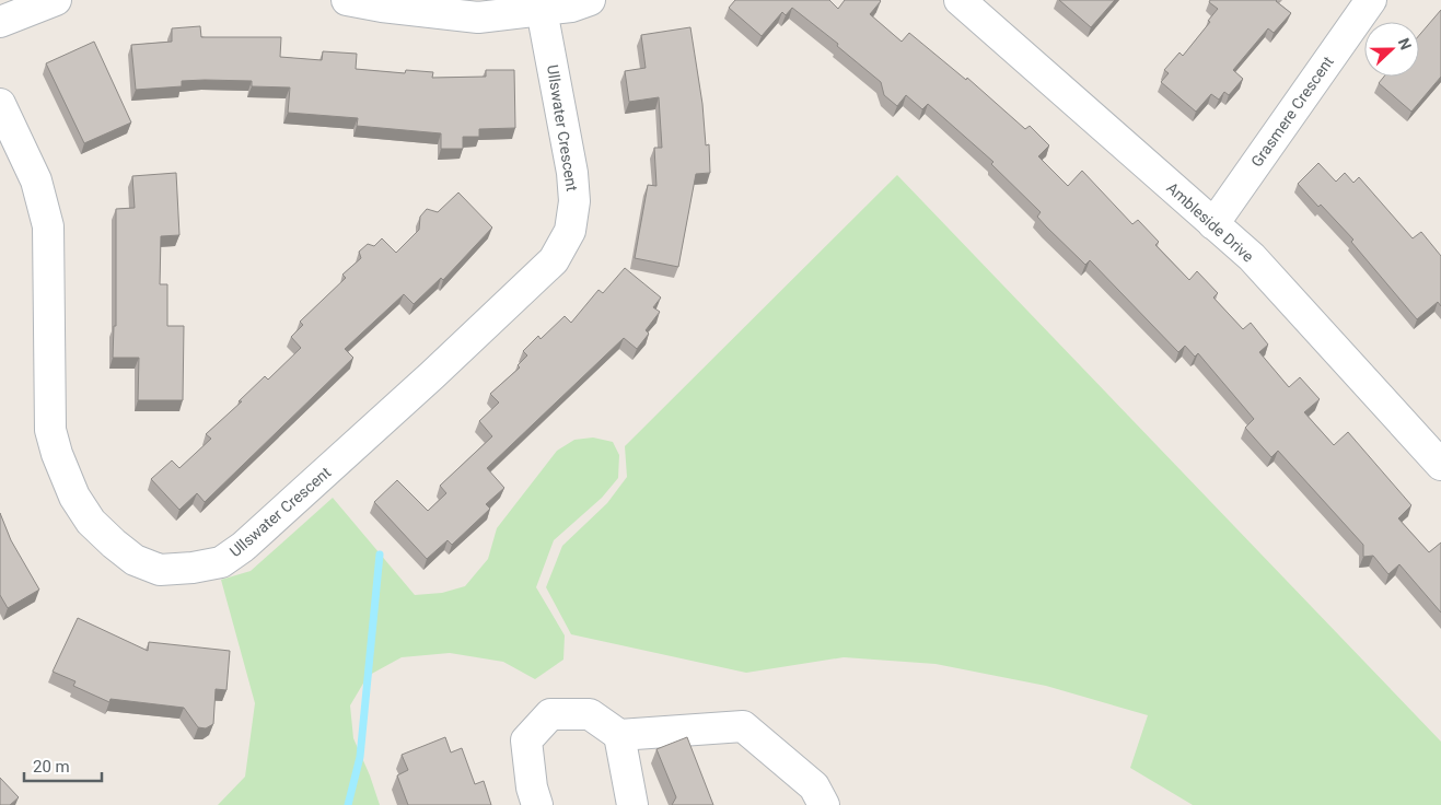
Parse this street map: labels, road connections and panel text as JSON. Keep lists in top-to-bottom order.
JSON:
{
  "streets": {
    "street": ["Grasmere Crescent", "Ullswater Crescent", "Ambleside Drive"]
  },
  "crossings": [
    ["Grasmere Crescent", "Ambleside Drive"]
  ],
  "scale_bar": "20 m",
  "north": "right"
}
